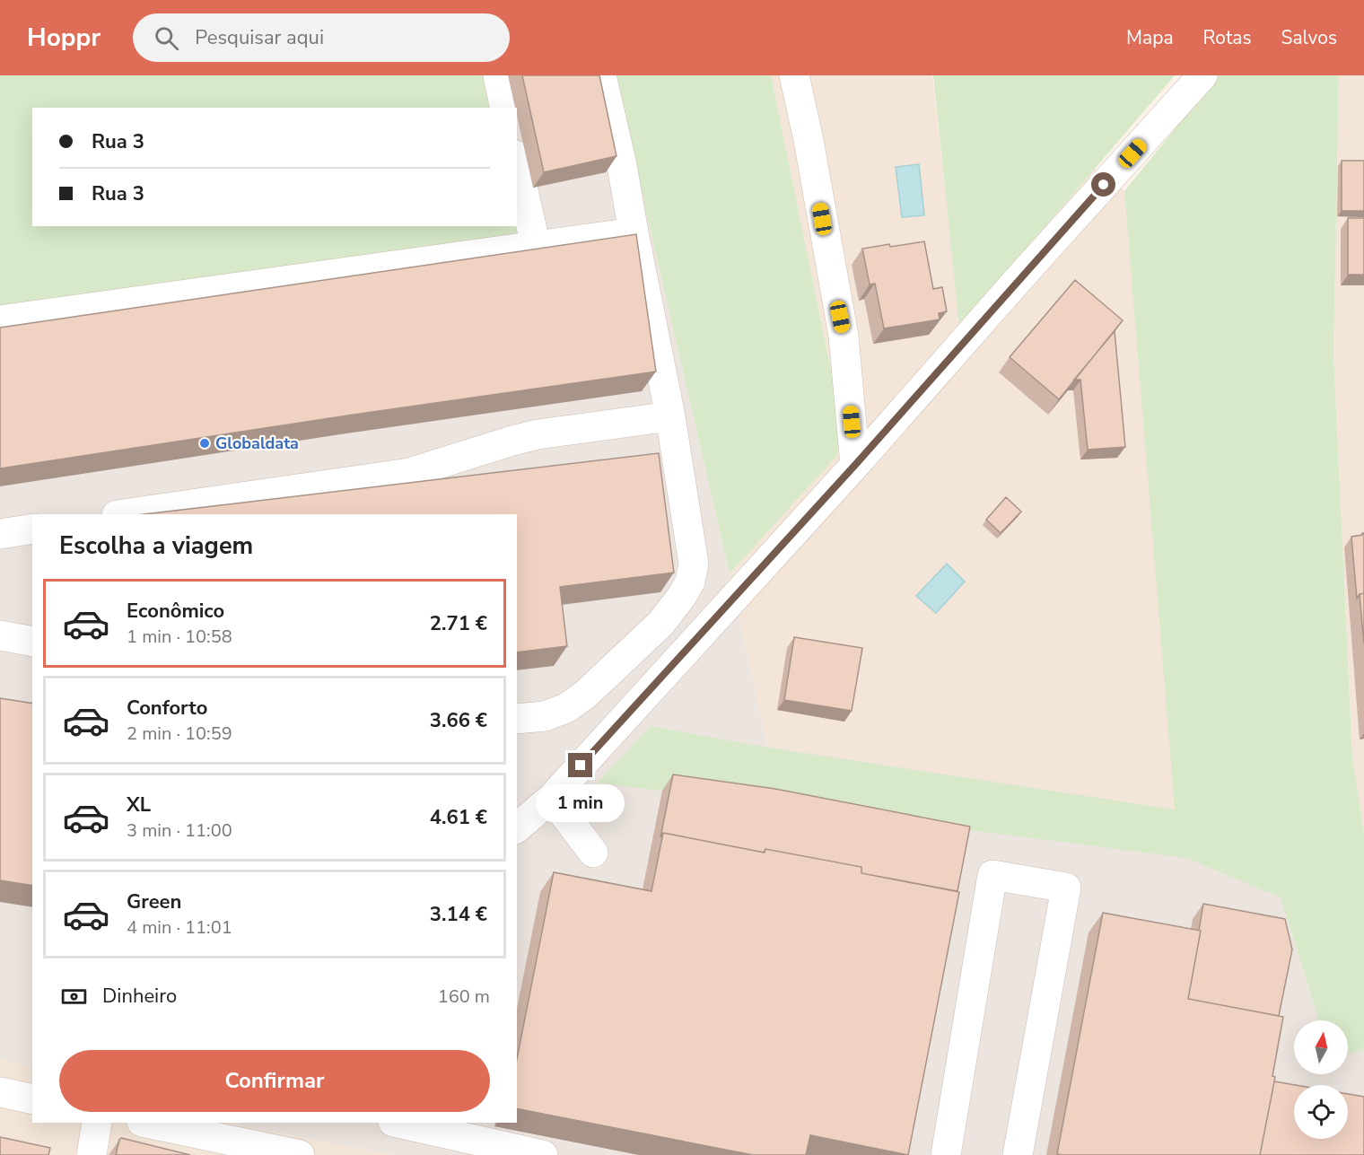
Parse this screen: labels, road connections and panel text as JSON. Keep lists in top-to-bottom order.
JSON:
{
  "places": ["Globaldata"],
  "north": "top",
  "page": {
    "header": "Hoppr",
    "search": "Pesquisar aqui",
    "nav": ["Mapa", "Rotas", "Salvos"],
    "banner": ["Rua 3", "Rua 3"],
    "heading": "Escolha a viagem",
    "list": [
      {
        "name": "Econômico",
        "note": "1 min · 10:58",
        "value": "2.71 €"
      },
      {
        "name": "Conforto",
        "note": "2 min · 10:59",
        "value": "3.66 €"
      },
      {
        "name": "XL",
        "note": "3 min · 11:00",
        "value": "4.61 €"
      },
      {
        "name": "Green",
        "note": "4 min · 11:01",
        "value": "3.14 €"
      }
    ],
    "bubble": "1 min",
    "pay": ["Dinheiro", "160 m"],
    "buttons": "Confirmar"
  }
}
